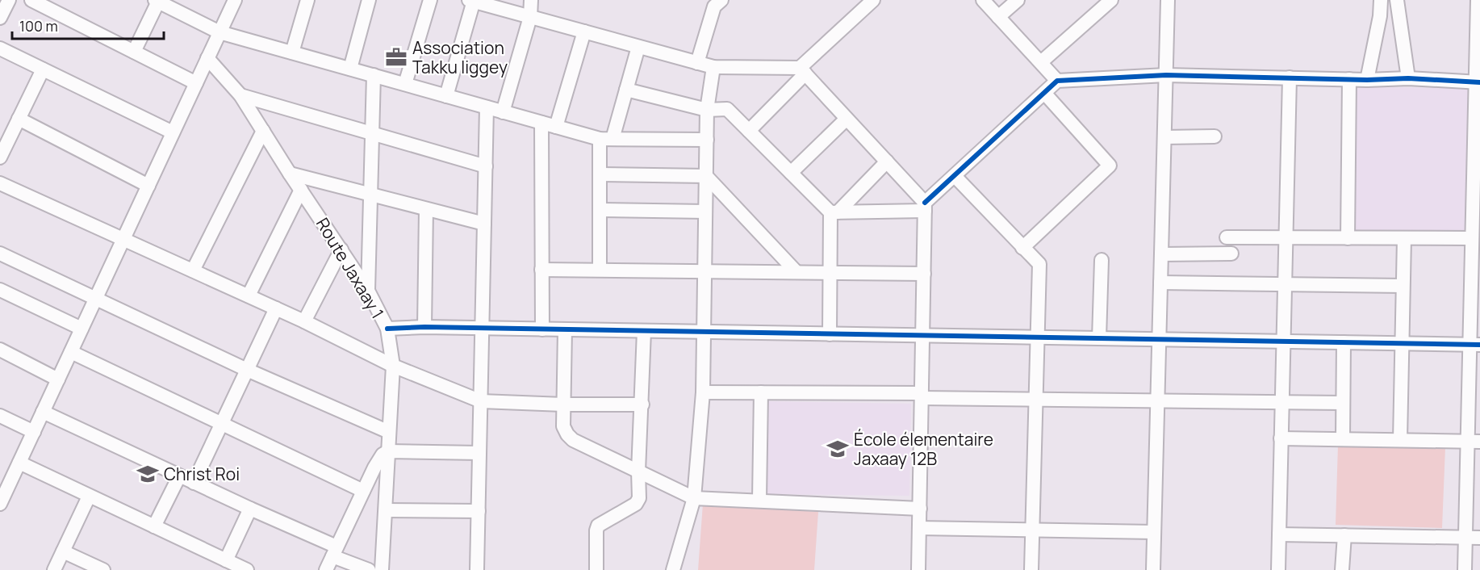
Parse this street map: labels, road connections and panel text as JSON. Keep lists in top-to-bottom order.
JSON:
{
  "streets": {
    "street": ["Route Jaxaay 1"]
  },
  "places": {
    "office": ["Association Takku liggey"],
    "school or university": ["École élementaire Jaxaay 12B", "Christ Roi"]
  },
  "scale_bar": "100 m"
}
